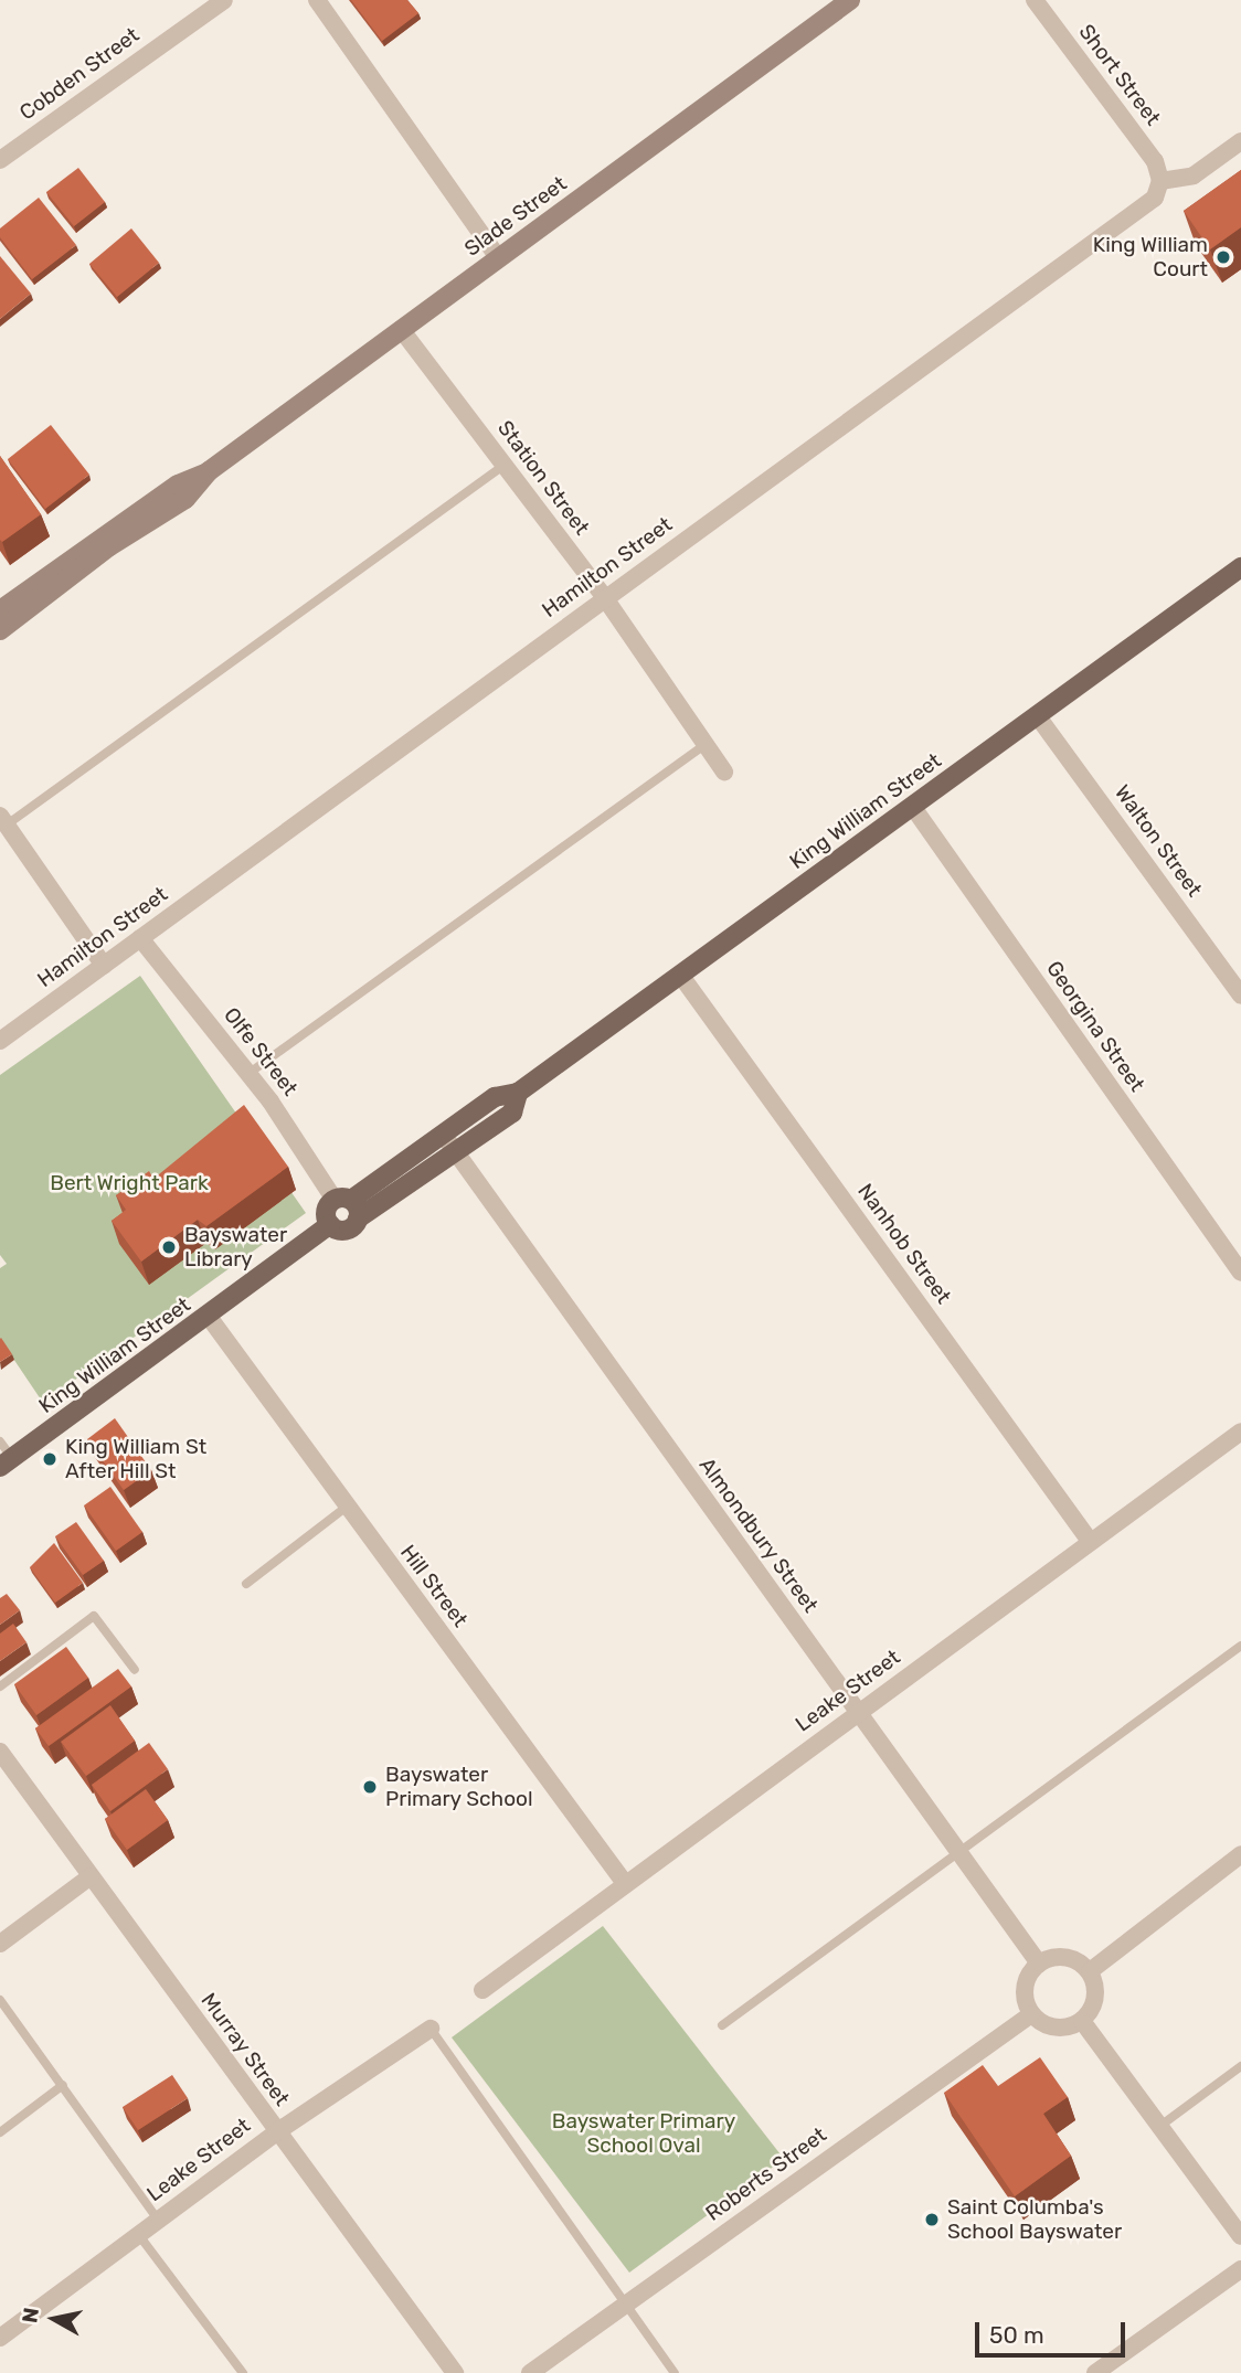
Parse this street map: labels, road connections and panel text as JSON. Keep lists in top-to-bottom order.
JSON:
{
  "streets": {
    "main road": ["King William Street"],
    "street": [
      "Cobden Street",
      "Short Street",
      "Slade Street",
      "Station Street",
      "Hamilton Street",
      "Walton Street",
      "Georgina Street",
      "Olfe Street",
      "Nanhob Street",
      "Almondbury Street",
      "Hill Street",
      "Leake Street",
      "Murray Street",
      "Roberts Street"
    ]
  },
  "crossings": [
    ["Short Street", "Hamilton Street"],
    ["Slade Street", "Station Street"],
    ["Station Street", "Hamilton Street"],
    ["Hamilton Street", "Olfe Street"],
    ["King William Street", "Walton Street"],
    ["King William Street", "Georgina Street"],
    ["King William Street", "Olfe Street"],
    ["King William Street", "Nanhob Street"],
    ["King William Street", "Almondbury Street"],
    ["King William Street", "Hill Street"],
    ["Nanhob Street", "Leake Street"],
    ["Almondbury Street", "Leake Street"],
    ["Almondbury Street", "Roberts Street"],
    ["Hill Street", "Leake Street"],
    ["Leake Street", "Murray Street"]
  ],
  "parks": ["Bert Wright Park", "Bayswater Primary School Oval"],
  "places": [
    "King William Court",
    "Bayswater Library",
    "King William St After Hill St",
    "Bayswater Primary School",
    "Saint Columba's School Bayswater"
  ],
  "scale_bar": "50 m",
  "north": "left"
}
